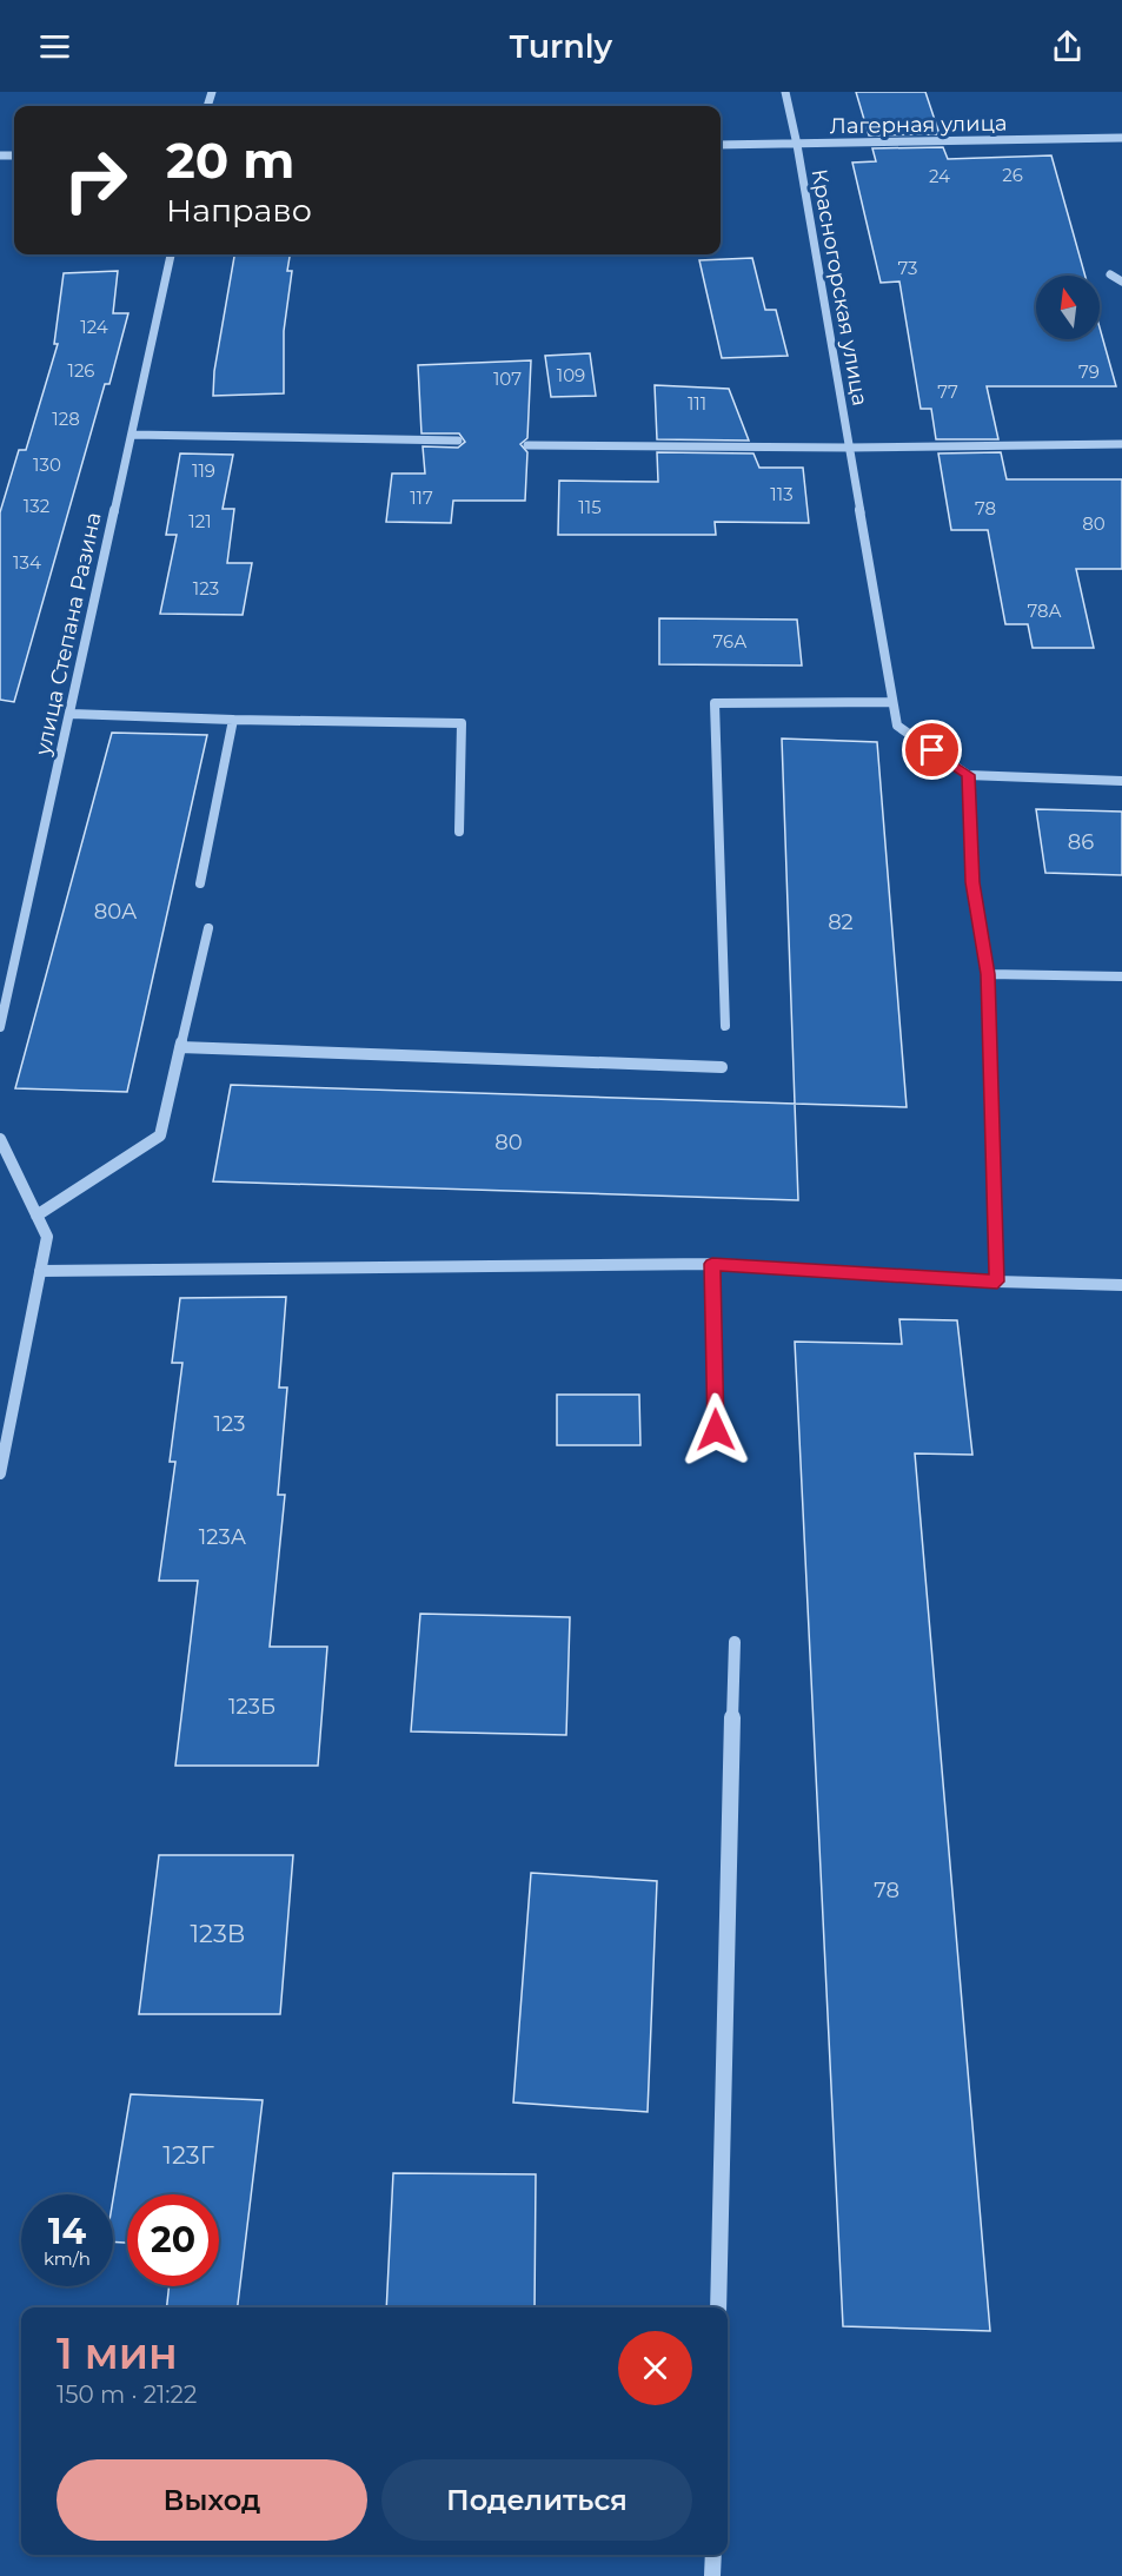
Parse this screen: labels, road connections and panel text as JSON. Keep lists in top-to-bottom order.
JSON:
{
  "streets": {
    "street": ["Лагерная улица", "Красногорская улица", "улица Степана Разина"]
  },
  "crossings": [
    ["Лагерная улица", "Красногорская улица"]
  ],
  "house_numbers": [
    "26",
    "24",
    "73",
    "124",
    "126",
    "79",
    "109",
    "107",
    "77",
    "111",
    "128",
    "130",
    "119",
    "113",
    "117",
    "132",
    "115",
    "78",
    "121",
    "80",
    "134",
    "123",
    "78А",
    "76А",
    "86",
    "80А",
    "82",
    "80",
    "123",
    "123А",
    "123Б",
    "78",
    "123В",
    "123Г"
  ],
  "north": "top",
  "page": {
    "header": "Turnly",
    "turn": ["20 m", "Направо"],
    "speed": "14 km/h",
    "limit": "20",
    "heading": ["1 мин", "150 m · 21:22"],
    "buttons": ["Выход", "Поделиться"]
  }
}
